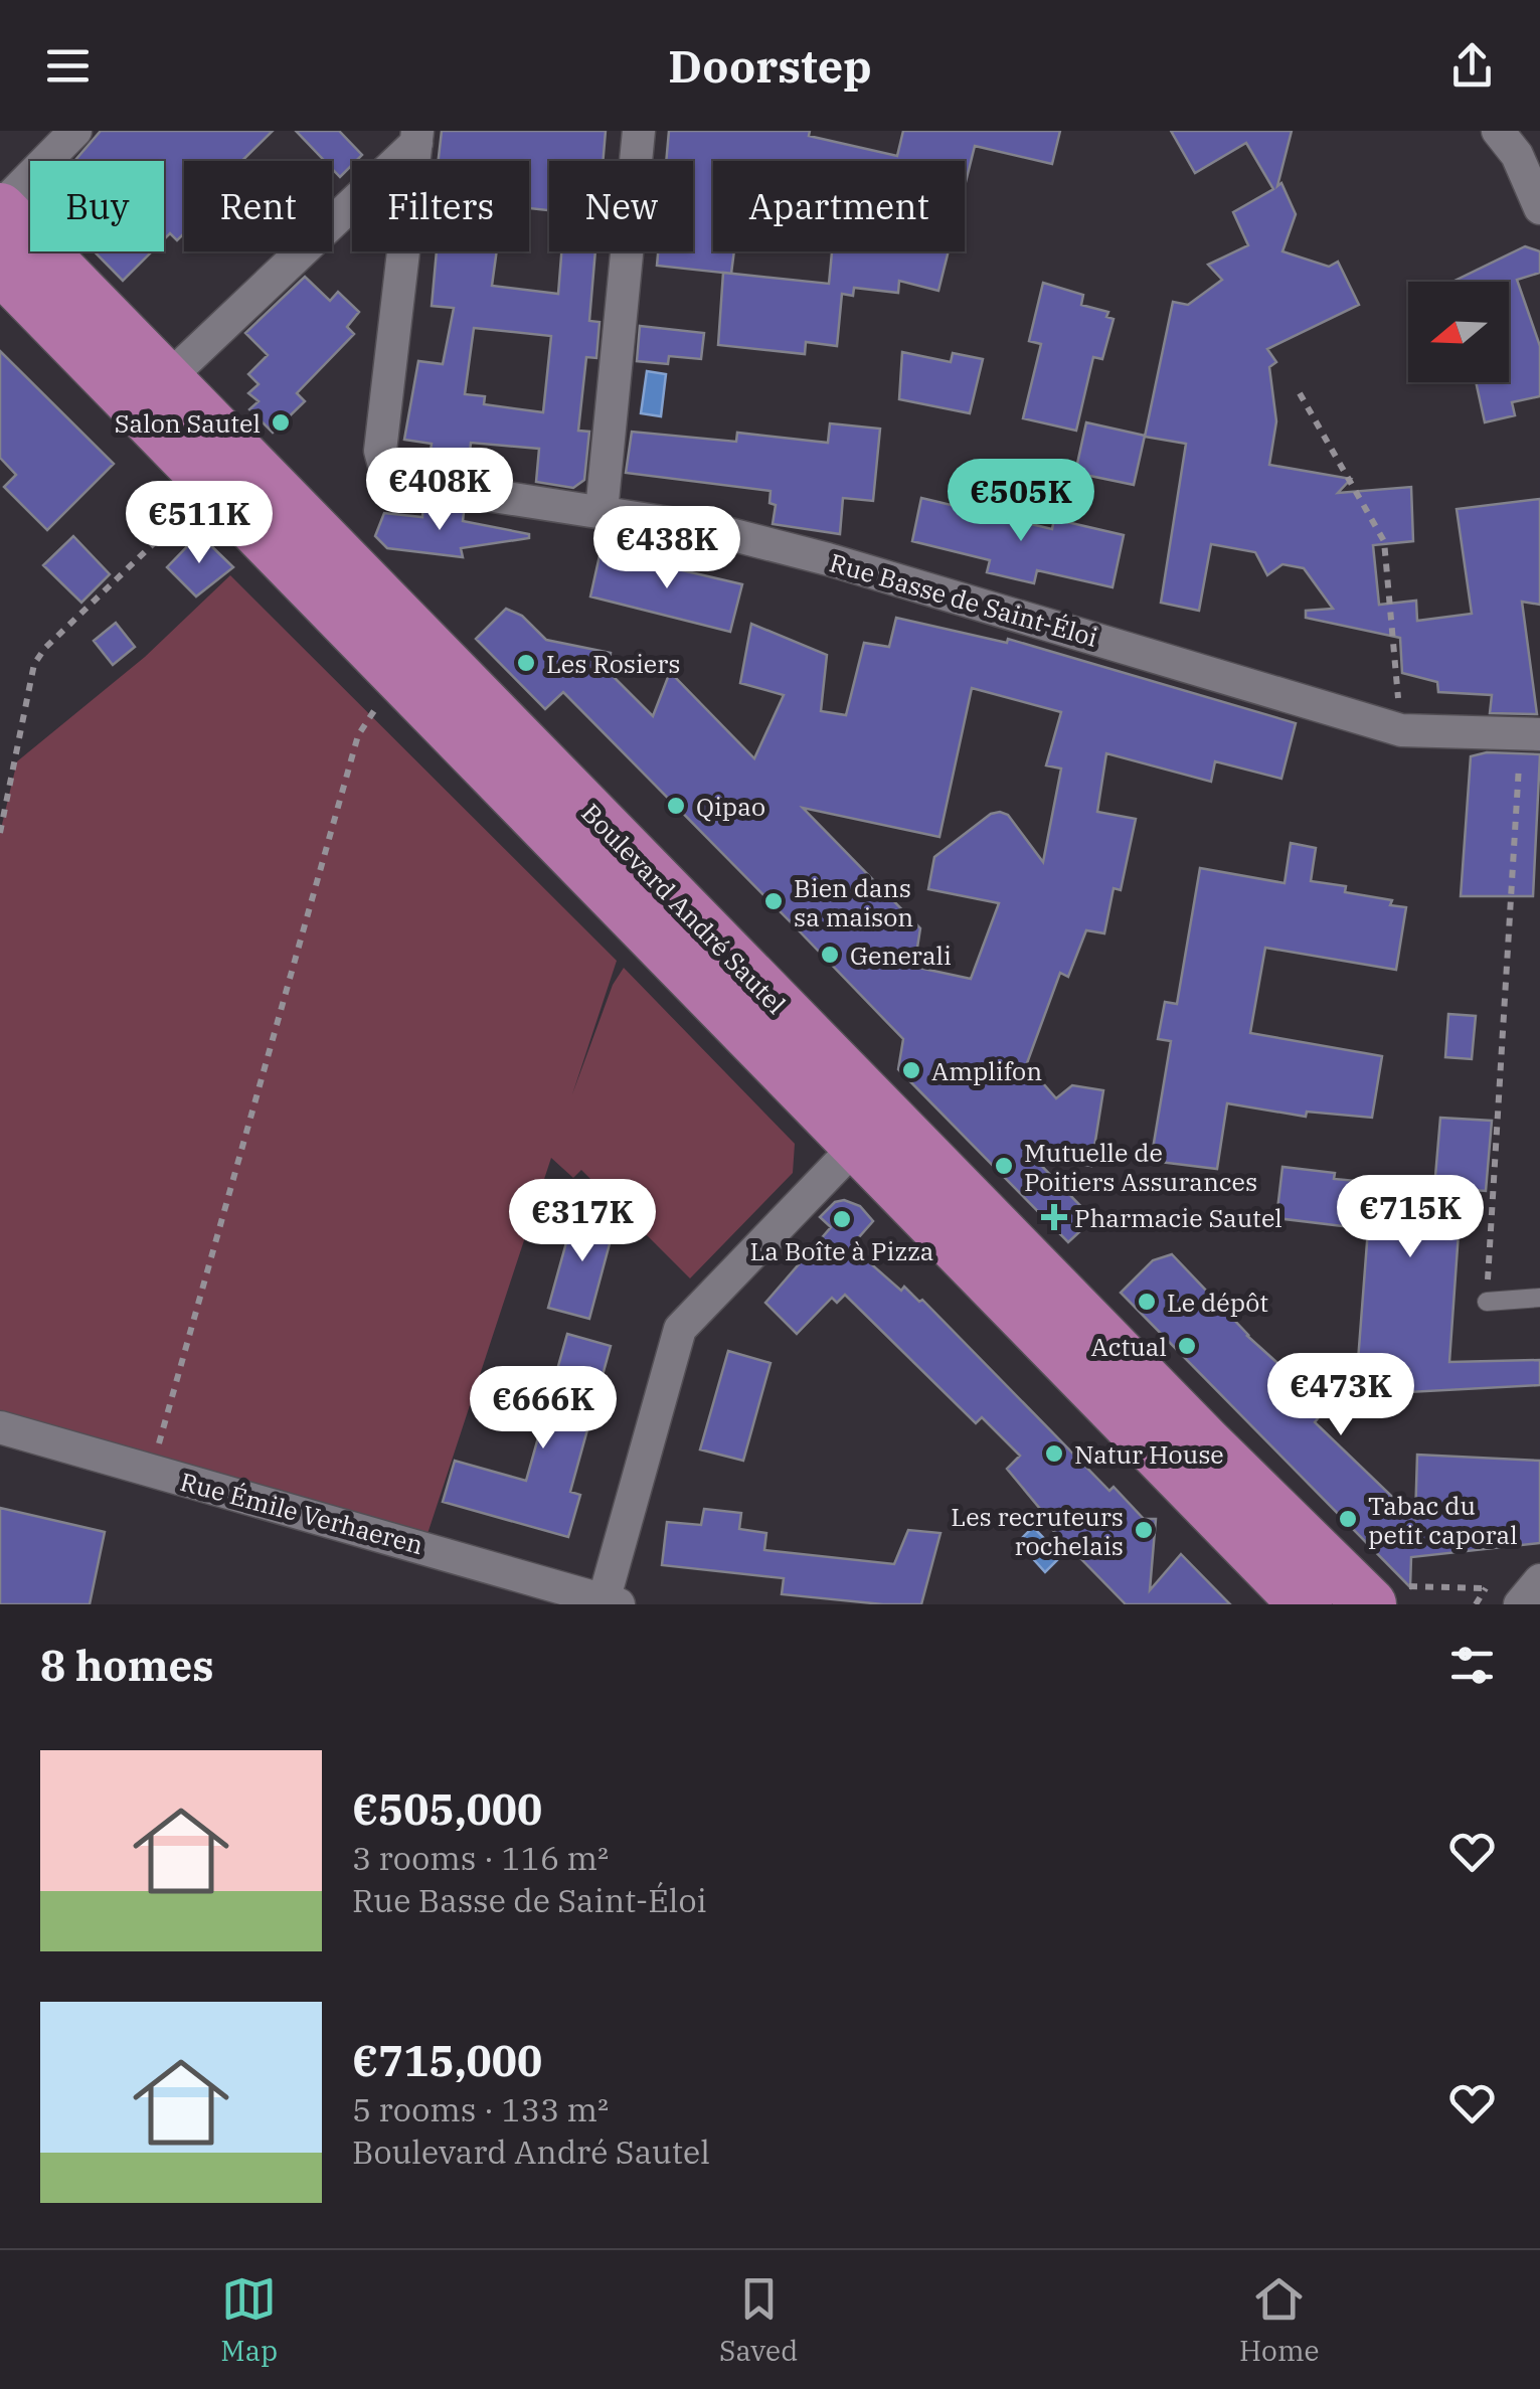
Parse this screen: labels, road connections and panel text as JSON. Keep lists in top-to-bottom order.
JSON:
{
  "streets": {
    "main road": ["Boulevard André Sautel"],
    "street": ["Rue Basse de Saint-Éloi", "Rue Émile Verhaeren"]
  },
  "places": {
    "other": [
      "Salon Sautel",
      "Les Rosiers",
      "Qipao",
      "Bien dans sa maison",
      "Generali",
      "Amplifon",
      "Mutuelle de Poitiers Assurances",
      "La Boîte à Pizza",
      "Le dépôt",
      "Actual",
      "Natur House",
      "Tabac du petit caporal",
      "Les recruteurs rochelais"
    ],
    "health": ["Pharmacie Sautel"]
  },
  "north": "left",
  "page": {
    "header": "Doorstep",
    "chip": [
      "Buy",
      "Rent",
      "Filters",
      "New",
      "Apartment"
    ],
    "price": [
      "€408K",
      "€505K",
      "€511K",
      "€438K",
      "€715K",
      "€317K",
      "€473K",
      "€666K"
    ],
    "heading": "8 homes",
    "list": [
      {
        "name": "€505,000",
        "note": "3 rooms · 116 m² · Rue Basse de Saint-Éloi"
      },
      {
        "name": "€715,000",
        "note": "5 rooms · 133 m² · Boulevard André Sautel"
      }
    ],
    "tabs": ["Map", "Saved", "Home"]
  }
}
